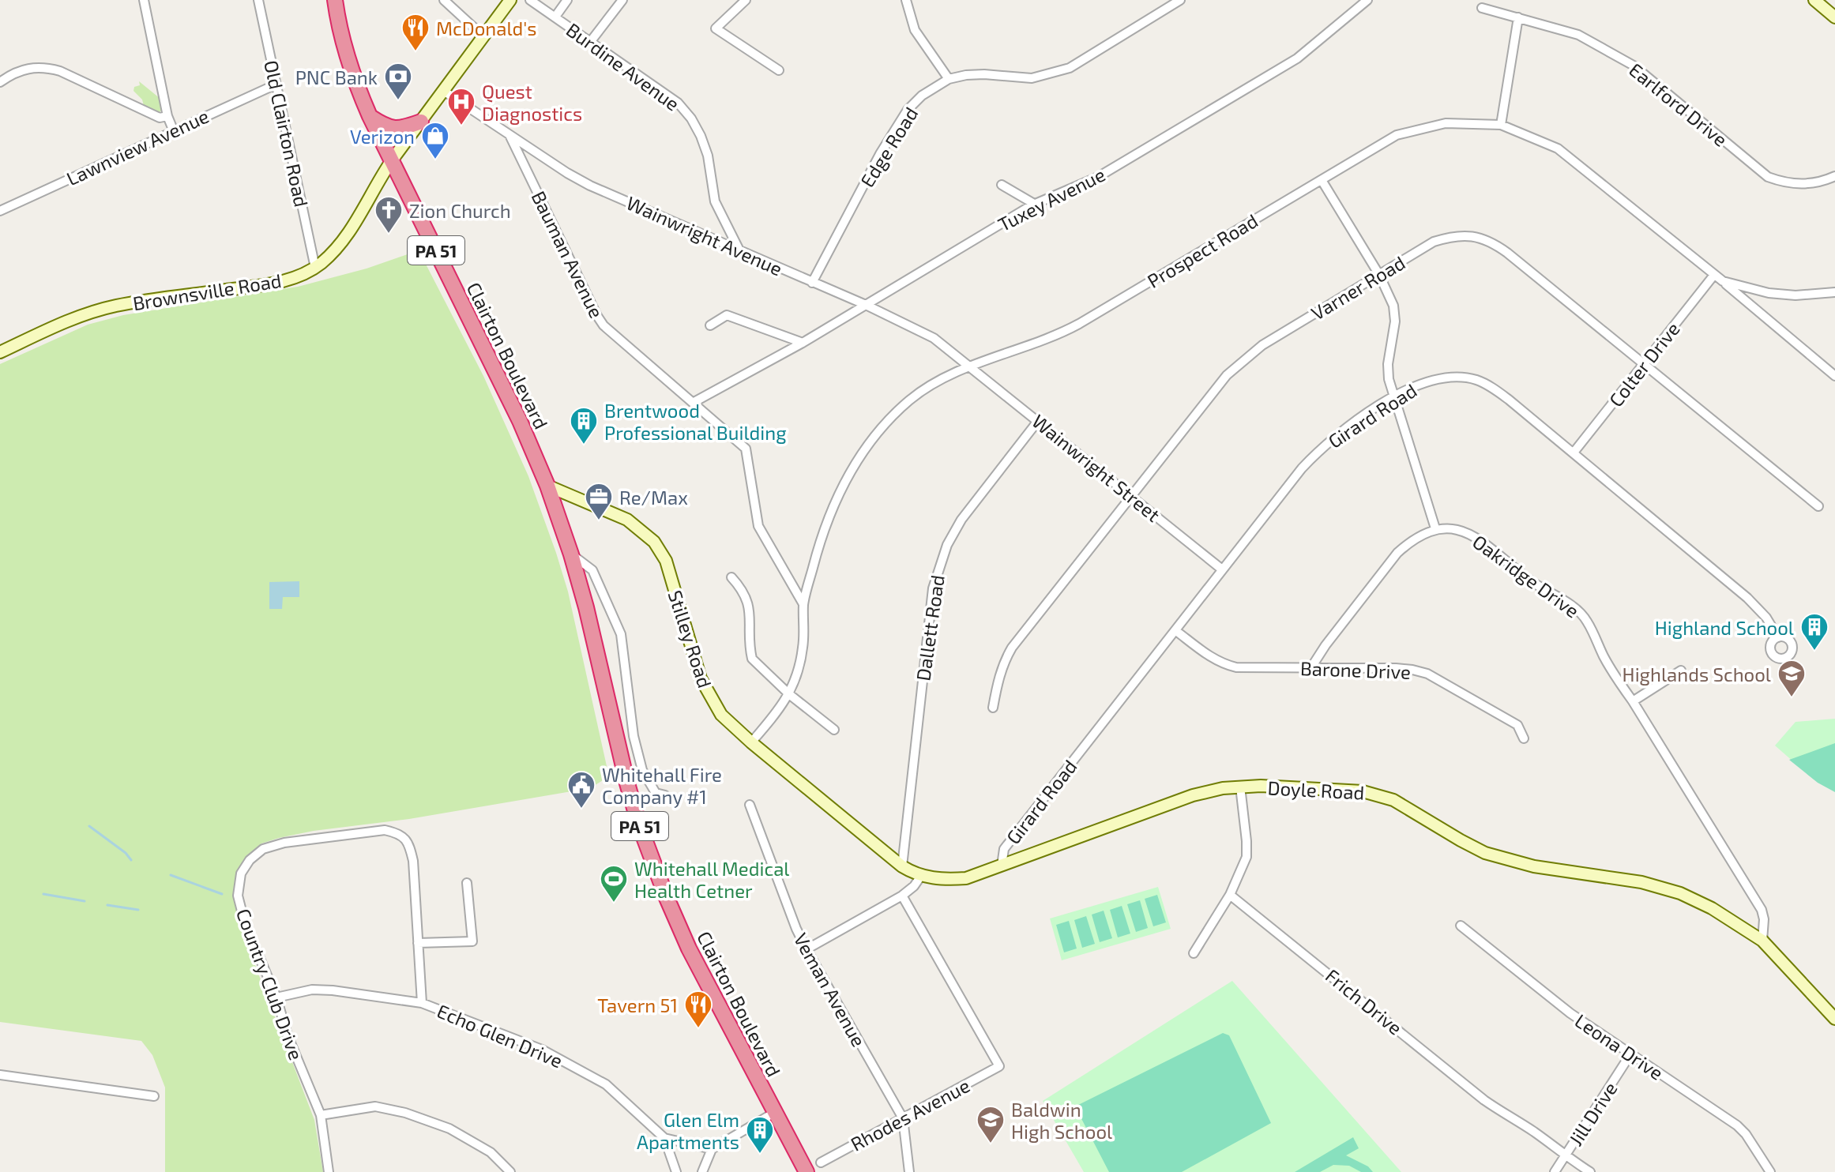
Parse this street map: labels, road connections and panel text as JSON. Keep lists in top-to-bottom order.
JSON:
{
  "streets": {
    "highway": ["PA 51", "Clairton Boulevard"],
    "street": [
      "Burdine Avenue",
      "Earlford Drive",
      "Old Clairton Road",
      "Lawnview Avenue",
      "Edge Road",
      "Tuxey Avenue",
      "Wainwright Avenue",
      "Prospect Road",
      "Bauman Avenue",
      "Varner Road",
      "Brownsville Road",
      "Colter Drive",
      "Girard Road",
      "Wainwright Street",
      "Oakridge Drive",
      "Dallett Road",
      "Stilley Road",
      "Barone Drive",
      "Doyle Road",
      "Country Club Drive",
      "Veman Avenue",
      "Frich Drive",
      "Echo Glen Drive",
      "Leona Drive",
      "Jill Drive",
      "Rhodes Avenue"
    ]
  },
  "crossings": [
    ["Burdine Avenue", "Wainwright Avenue"],
    ["Old Clairton Road", "Lawnview Avenue"],
    ["Old Clairton Road", "Brownsville Road"],
    ["Edge Road", "Wainwright Avenue"],
    ["Tuxey Avenue", "Wainwright Avenue"],
    ["Tuxey Avenue", "Bauman Avenue"],
    ["Wainwright Avenue", "Prospect Road"],
    ["Wainwright Avenue", "Bauman Avenue"],
    ["Wainwright Avenue", "Brownsville Road"],
    ["Wainwright Avenue", "Wainwright Street"],
    ["Prospect Road", "Bauman Avenue"],
    ["Prospect Road", "Colter Drive"],
    ["Prospect Road", "Wainwright Street"],
    ["Prospect Road", "Stilley Road"],
    ["Varner Road", "Colter Drive"],
    ["Varner Road", "Wainwright Street"],
    ["Brownsville Road", "Clairton Boulevard"],
    ["Clairton Boulevard", "Stilley Road"],
    ["Colter Drive", "Girard Road"],
    ["Girard Road", "Wainwright Street"],
    ["Girard Road", "Barone Drive"],
    ["Girard Road", "Doyle Road"],
    ["Wainwright Street", "Dallett Road"],
    ["Oakridge Drive", "Doyle Road"],
    ["Dallett Road", "Stilley Road"],
    ["Stilley Road", "Doyle Road"],
    ["Country Club Drive", "Echo Glen Drive"],
    ["Veman Avenue", "Rhodes Avenue"],
    ["Frich Drive", "Jill Drive"],
    ["Leona Drive", "Jill Drive"]
  ],
  "places": {
    "restaurant": ["McDonald's", "Tavern 51"],
    "bank": ["PNC Bank"],
    "hospital": ["Quest Diagnostics"],
    "shop": ["Verizon"],
    "church": ["Zion Church"],
    "building": ["Brentwood Professional Building", "Highland School", "Glen Elm Apartments"],
    "office": ["Re/Max"],
    "school or university": ["Highlands School", "Baldwin High School"],
    "public building": ["Whitehall Fire Company #1"],
    "sports": ["Whitehall Medical Health Cetner"]
  }
}
